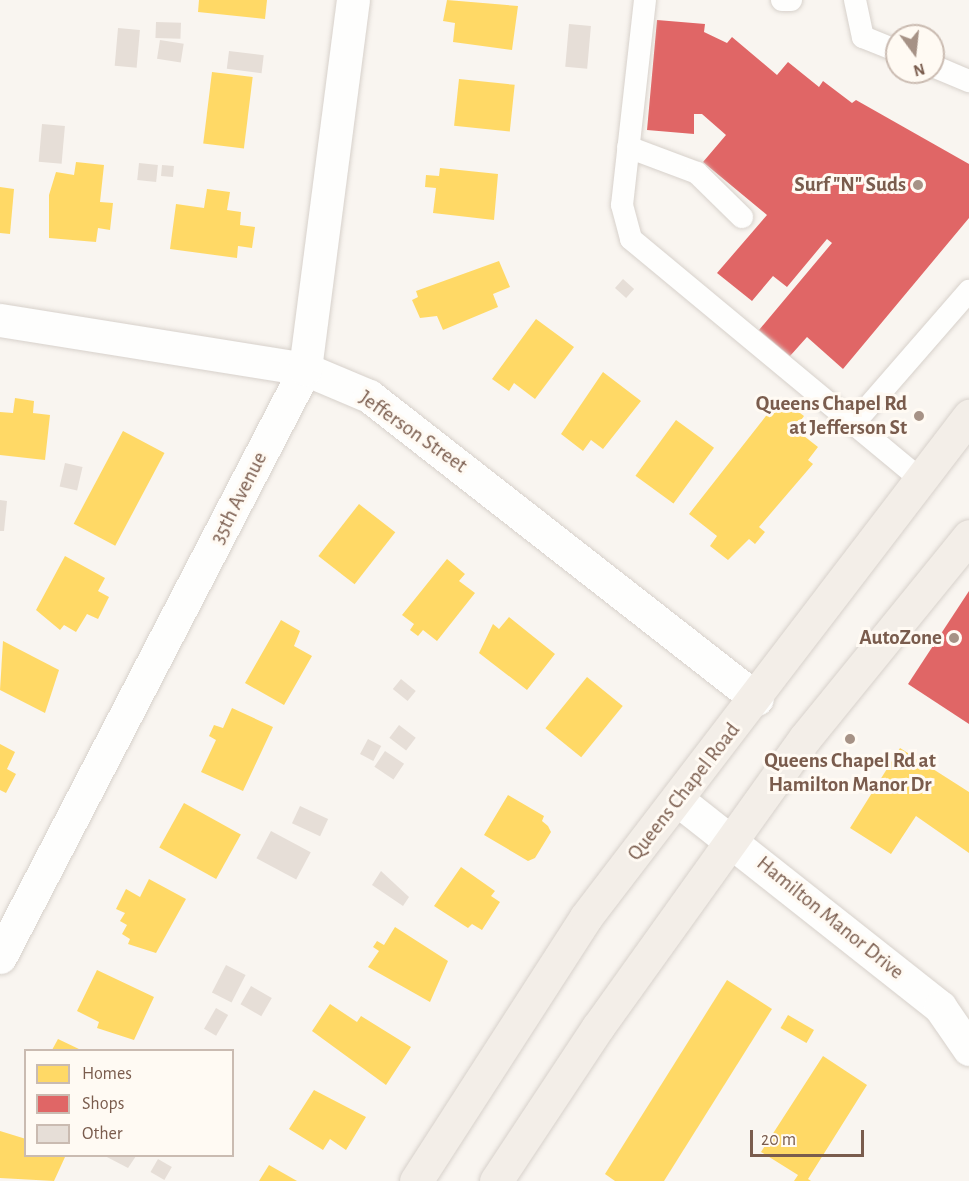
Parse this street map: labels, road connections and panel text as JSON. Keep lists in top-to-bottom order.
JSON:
{
  "streets": {
    "main road": ["Queens Chapel Road"],
    "street": ["Jefferson Street", "35th Avenue", "Hamilton Manor Drive"]
  },
  "crossings": [
    ["Jefferson Street", "35th Avenue"],
    ["Jefferson Street", "Queens Chapel Road"],
    ["Queens Chapel Road", "Hamilton Manor Drive"]
  ],
  "places": [
    "Surf \"N\" Suds",
    "Queens Chapel Rd at Jefferson St",
    "AutoZone",
    "Queens Chapel Rd at Hamilton Manor Dr"
  ],
  "legend": ["Homes", "Shops", "Other"],
  "scale_bar": "20 m",
  "north": "bottom"
}
